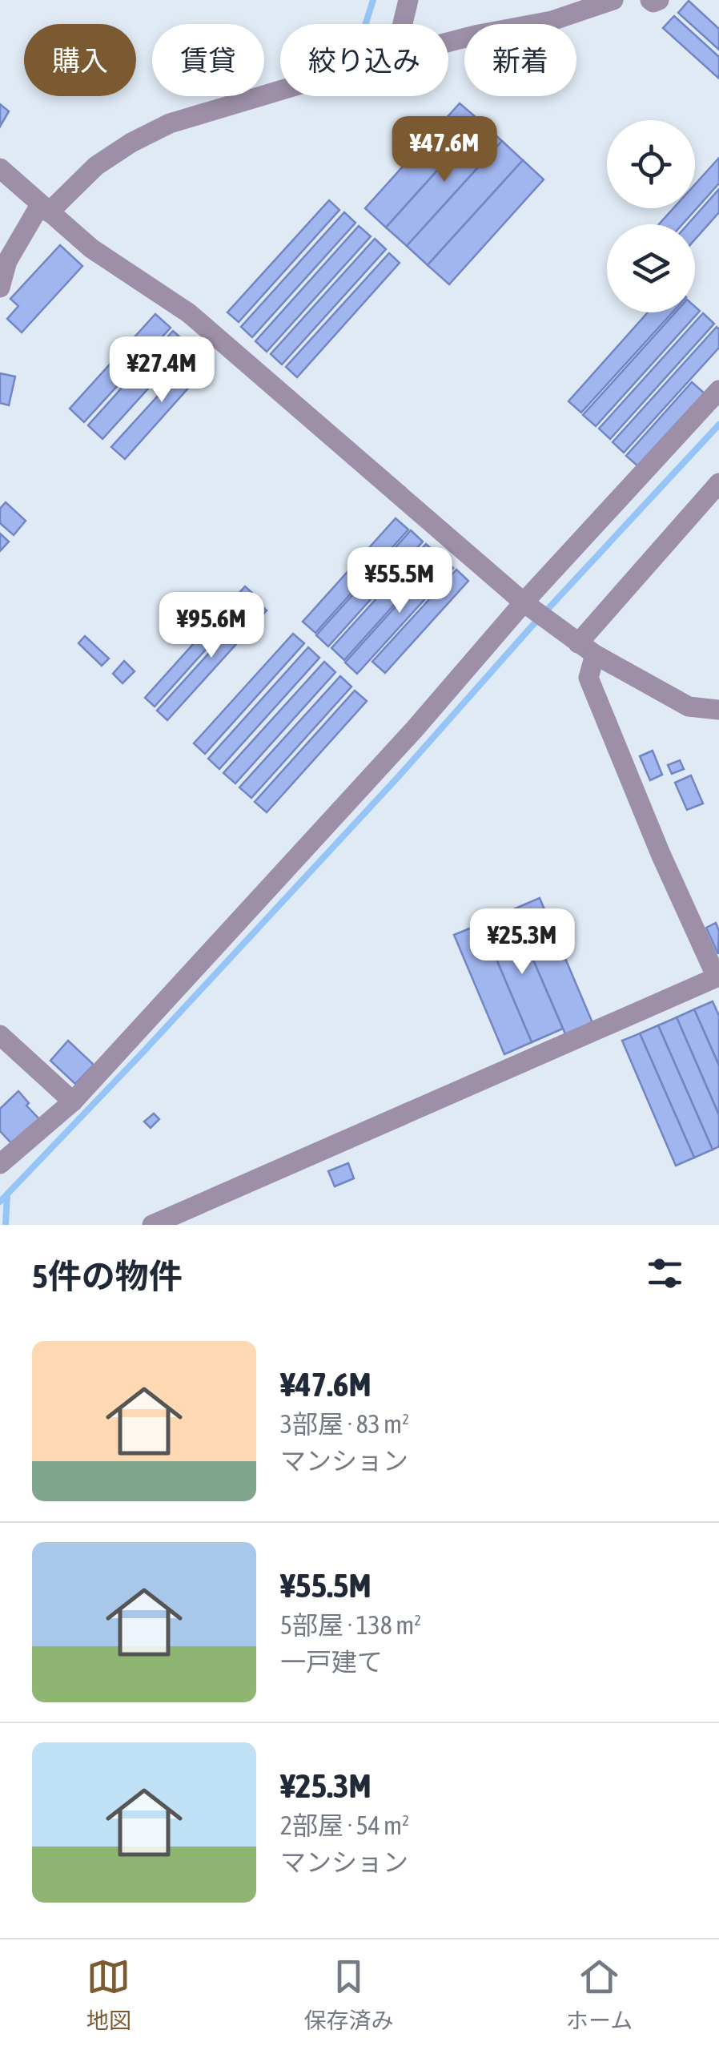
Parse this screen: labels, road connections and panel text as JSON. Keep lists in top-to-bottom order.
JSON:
{
  "page": {
    "chip": [
      "購入",
      "賃貸",
      "絞り込み",
      "新着"
    ],
    "price": [
      "¥47.6M",
      "¥27.4M",
      "¥55.5M",
      "¥95.6M",
      "¥25.3M"
    ],
    "heading": "5件の物件",
    "list": [
      {
        "name": "¥47.6M",
        "note": "3部屋 · 83 m² · マンション"
      },
      {
        "name": "¥55.5M",
        "note": "5部屋 · 138 m² · 一戸建て"
      },
      {
        "name": "¥25.3M",
        "note": "2部屋 · 54 m² · マンション"
      }
    ],
    "tabs": ["地図", "保存済み", "ホーム"]
  }
}
